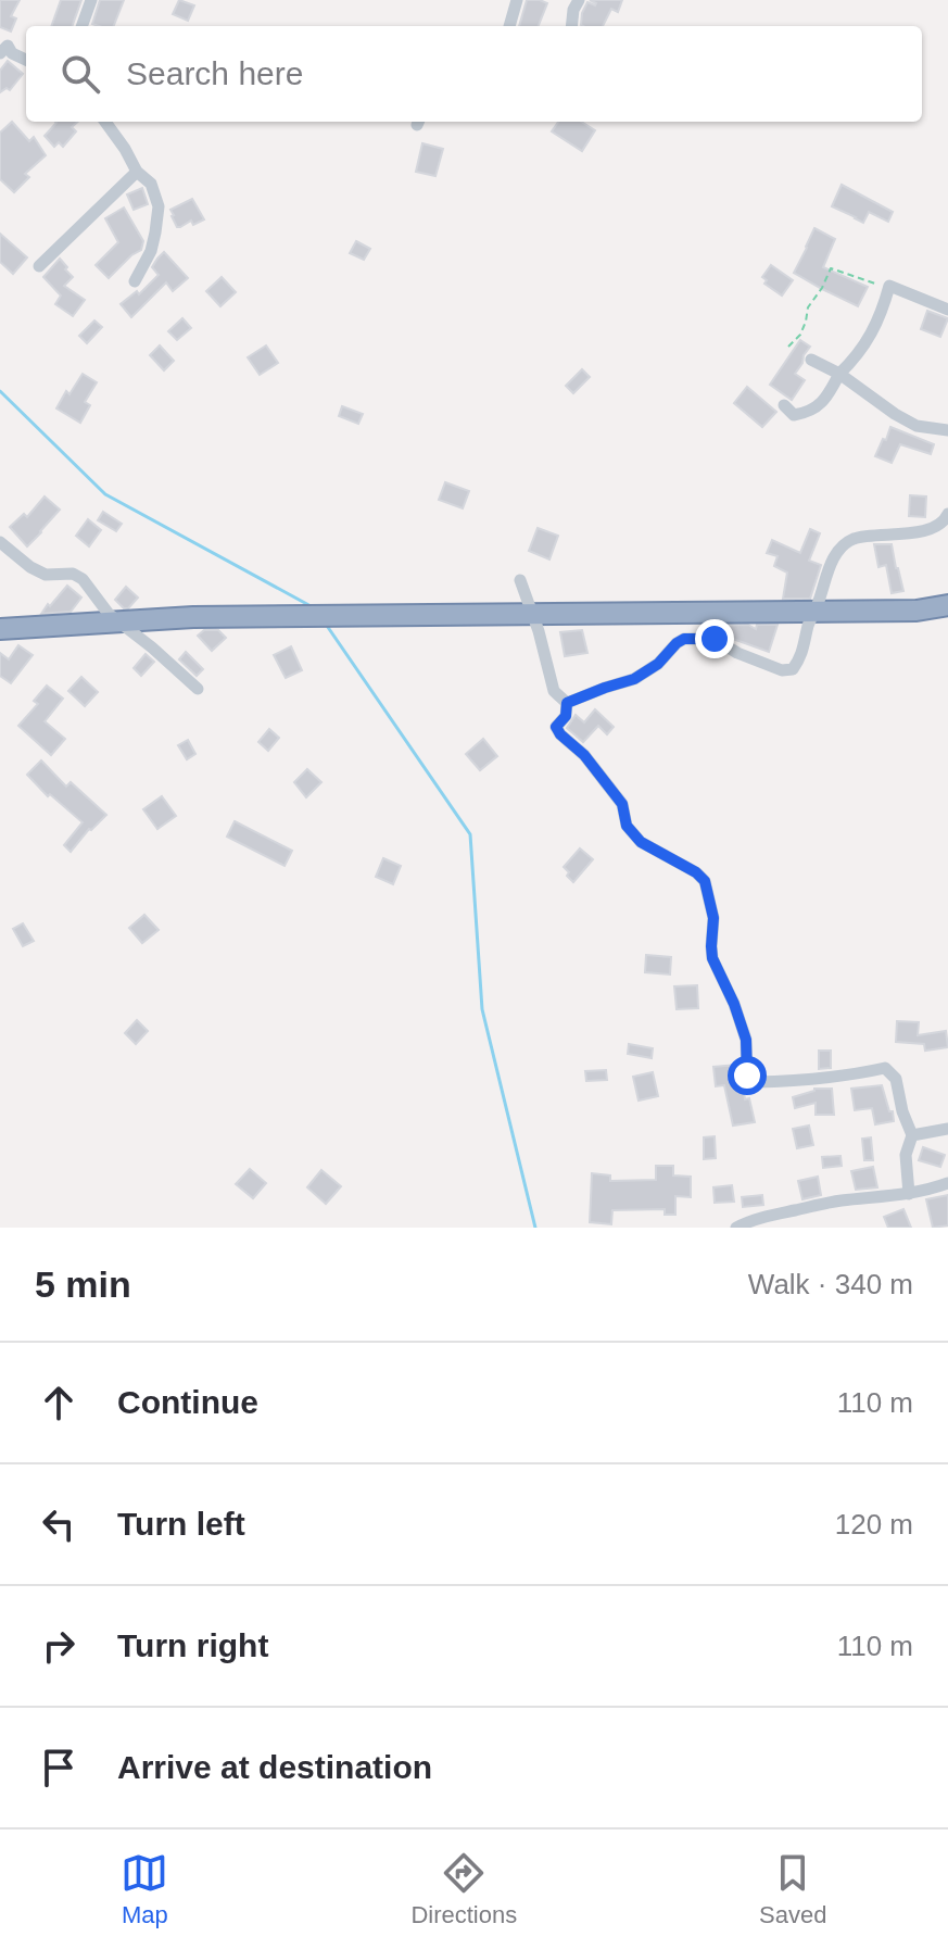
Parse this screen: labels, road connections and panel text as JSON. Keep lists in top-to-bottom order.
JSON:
{
  "page": {
    "search": "Search here",
    "heading": ["5 min", "Walk · 340 m"],
    "list": [
      ["Continue", "110 m"],
      ["Turn left", "120 m"],
      ["Turn right", "110 m"],
      "Arrive at destination"
    ],
    "nav": ["Map", "Directions", "Saved"]
  }
}
